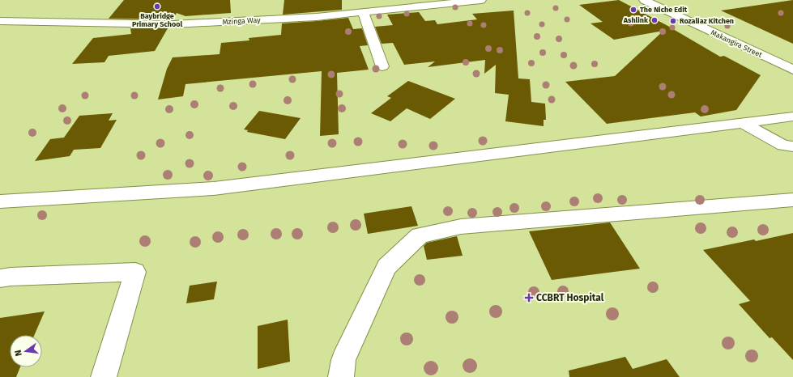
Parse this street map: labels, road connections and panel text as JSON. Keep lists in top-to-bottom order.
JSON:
{
  "streets": {
    "street": ["Mzinga Way", "Makangira Street"]
  },
  "places": {
    "other": [
      "Baybridge Primary School",
      "The Niche Edit",
      "Ashlink",
      "Rozaliaz Kitchen"
    ],
    "health": ["CCBRT Hospital"]
  },
  "north": "left"
}
